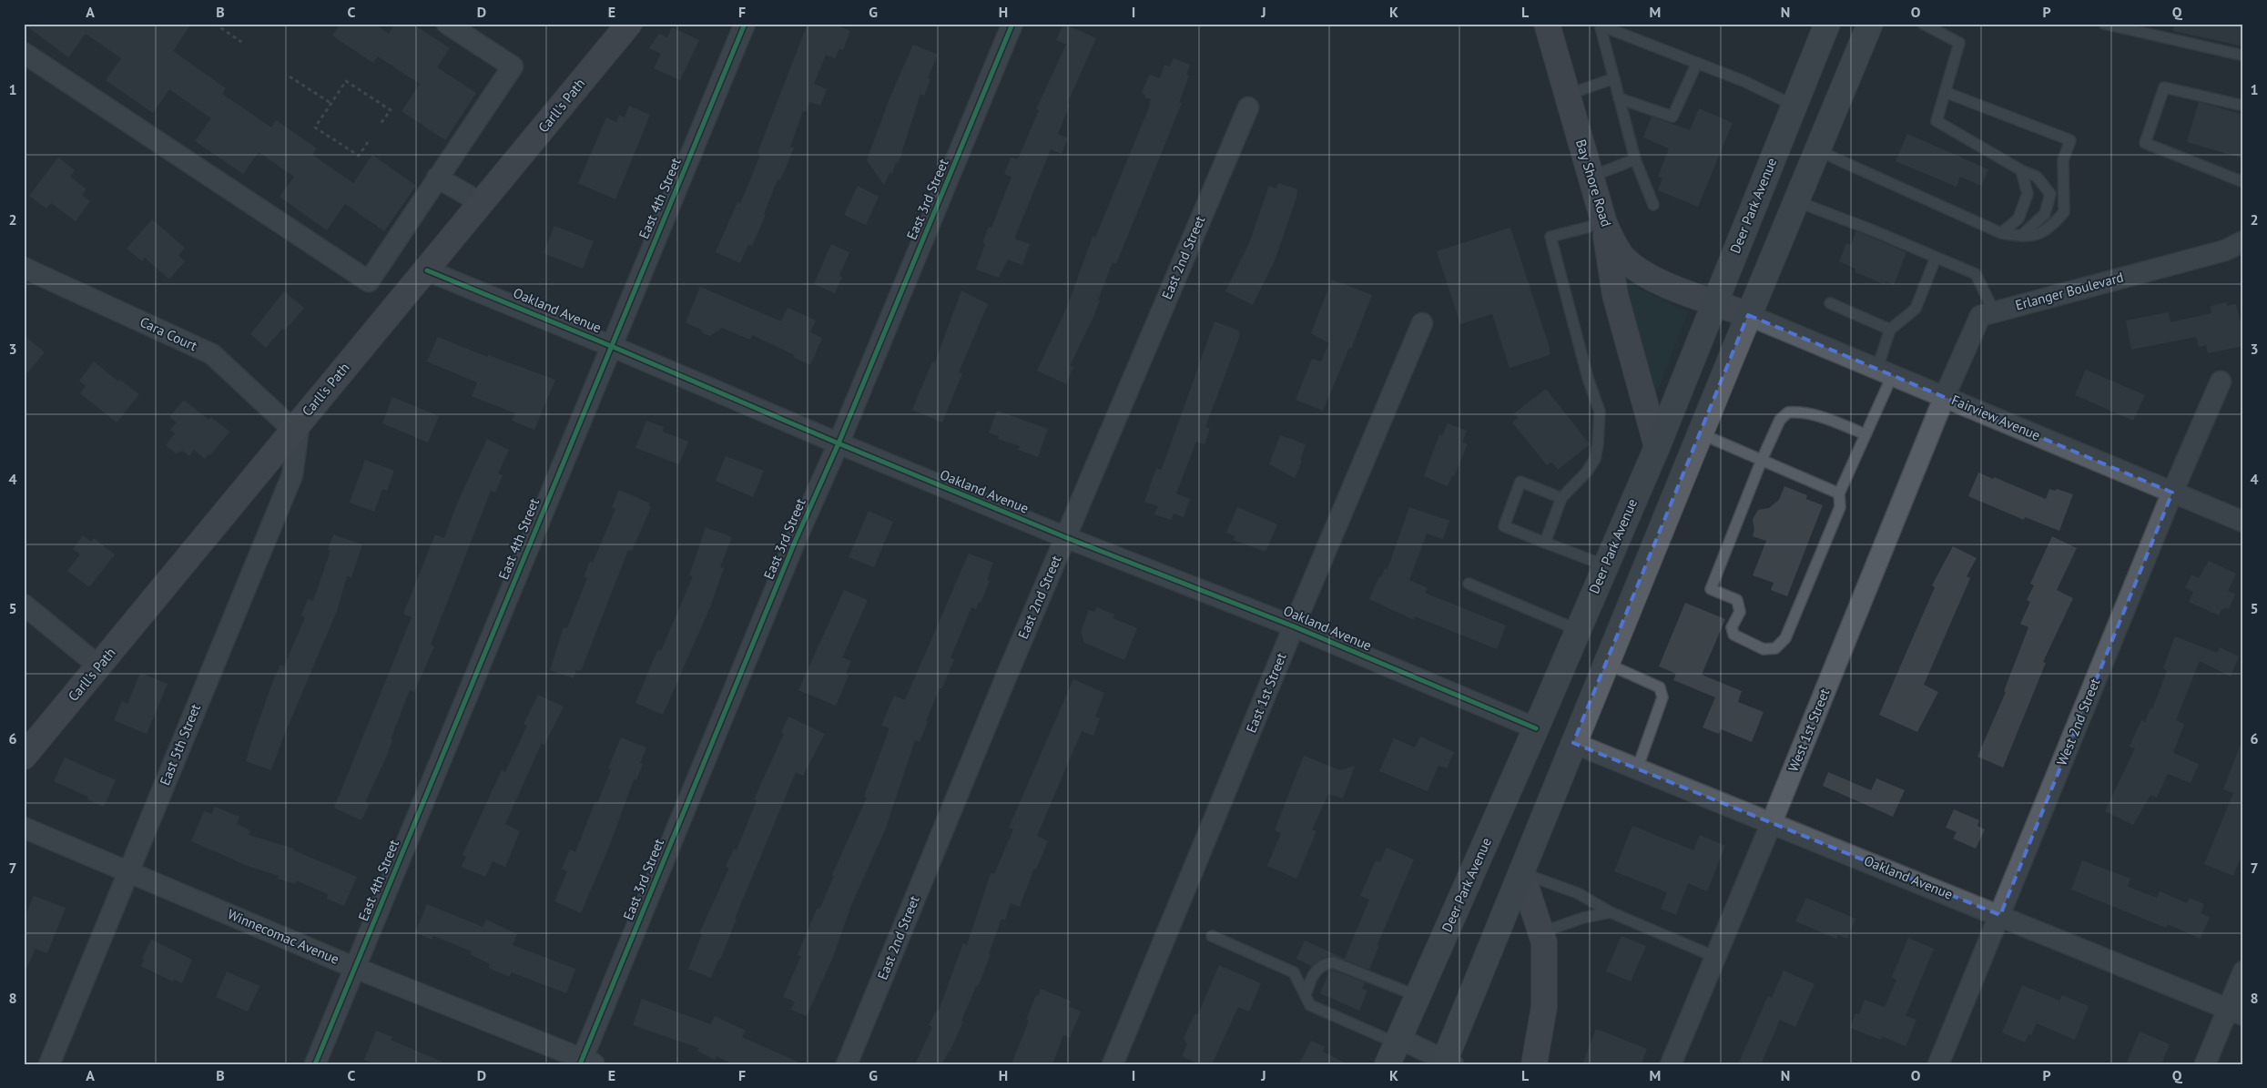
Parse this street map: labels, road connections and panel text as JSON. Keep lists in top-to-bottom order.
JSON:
{
  "streets": {
    "main road": ["Deer Park Avenue"],
    "street": [
      "Carll's Path",
      "Bay Shore Road",
      "East 4th Street",
      "East 3rd Street",
      "East 2nd Street",
      "Erlanger Boulevard",
      "Oakland Avenue",
      "Cara Court",
      "Fairview Avenue",
      "East 1st Street",
      "West 2nd Street",
      "West 1st Street",
      "East 5th Street",
      "Winnecomac Avenue"
    ]
  },
  "crossings": [
    ["Carll's Path", "Oakland Avenue"],
    ["Carll's Path", "Cara Court"],
    ["Carll's Path", "East 5th Street"],
    ["Bay Shore Road", "Deer Park Avenue"],
    ["Bay Shore Road", "Fairview Avenue"],
    ["East 4th Street", "Oakland Avenue"],
    ["East 4th Street", "Winnecomac Avenue"],
    ["East 3rd Street", "Oakland Avenue"],
    ["East 3rd Street", "Winnecomac Avenue"],
    ["Deer Park Avenue", "Oakland Avenue"],
    ["East 2nd Street", "Oakland Avenue"],
    ["Erlanger Boulevard", "Fairview Avenue"],
    ["Erlanger Boulevard", "West 1st Street"],
    ["Oakland Avenue", "East 1st Street"],
    ["Oakland Avenue", "West 2nd Street"],
    ["Oakland Avenue", "West 1st Street"],
    ["Cara Court", "East 5th Street"],
    ["Fairview Avenue", "West 2nd Street"],
    ["Fairview Avenue", "West 1st Street"],
    ["East 5th Street", "Winnecomac Avenue"]
  ],
  "grid": {
    "columns": [
      "A",
      "B",
      "C",
      "D",
      "E",
      "F",
      "G",
      "H",
      "I",
      "J",
      "K",
      "L",
      "M",
      "N",
      "O",
      "P",
      "Q"
    ],
    "rows": [
      "1",
      "2",
      "3",
      "4",
      "5",
      "6",
      "7",
      "8"
    ]
  }
}
